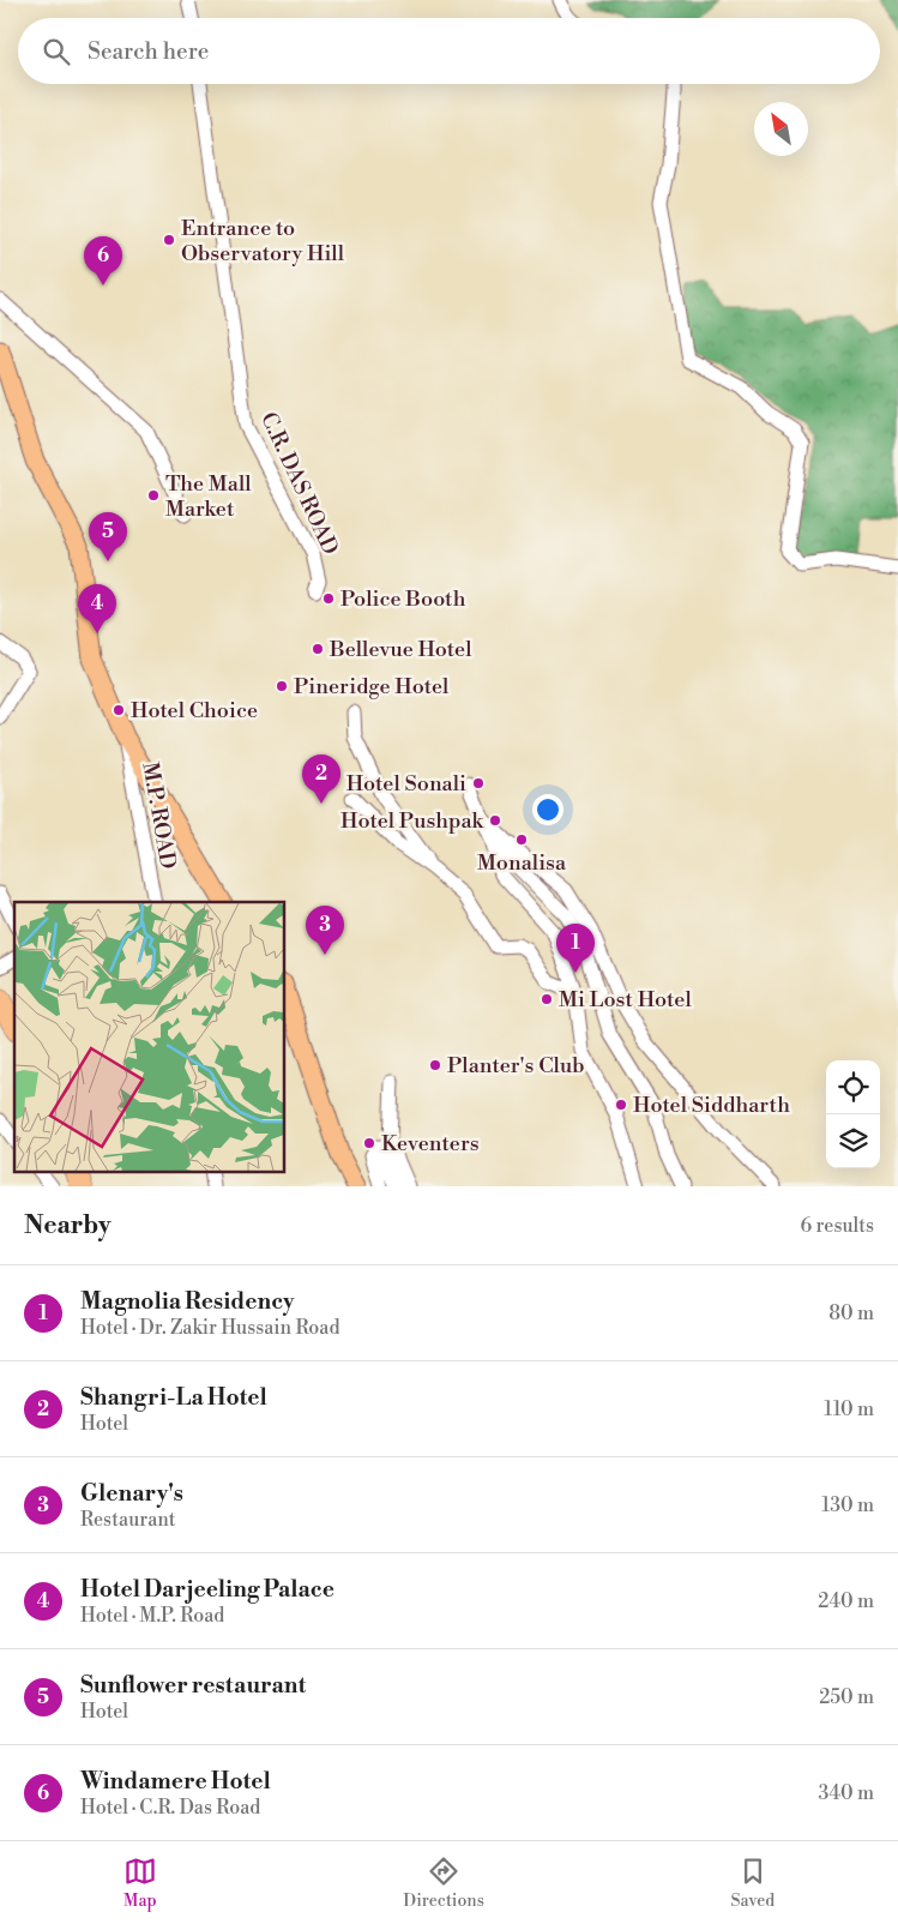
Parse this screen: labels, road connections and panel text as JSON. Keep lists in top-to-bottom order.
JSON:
{
  "streets": {
    "street": ["C.R. DAS ROAD", "M.P. ROAD"]
  },
  "places": [
    "Entrance to Observatory Hill",
    "The Mall Market",
    "Police Booth",
    "Bellevue Hotel",
    "Pineridge Hotel",
    "Hotel Choice",
    "Hotel Sonali",
    "Hotel Pushpak",
    "Monalisa",
    "Mi Lost Hotel",
    "Planter's Club",
    "Hotel Siddharth",
    "Keventers"
  ],
  "north": "top left",
  "page": {
    "search": "Search here",
    "pins": [
      "6",
      "5",
      "4",
      "2",
      "3",
      "1"
    ],
    "heading": ["Nearby", "6 results"],
    "list": [
      {
        "mark": "1",
        "name": "Magnolia Residency",
        "note": "Hotel · Dr. Zakir Hussain Road",
        "value": "80 m"
      },
      {
        "mark": "2",
        "name": "Shangri-La Hotel",
        "note": "Hotel",
        "value": "110 m"
      },
      {
        "mark": "3",
        "name": "Glenary's",
        "note": "Restaurant",
        "value": "130 m"
      },
      {
        "mark": "4",
        "name": "Hotel Darjeeling Palace",
        "note": "Hotel · M.P. Road",
        "value": "240 m"
      },
      {
        "mark": "5",
        "name": "Sunflower restaurant",
        "note": "Hotel",
        "value": "250 m"
      },
      {
        "mark": "6",
        "name": "Windamere Hotel",
        "note": "Hotel · C.R. Das Road",
        "value": "340 m"
      }
    ],
    "nav": ["Map", "Directions", "Saved"]
  }
}
